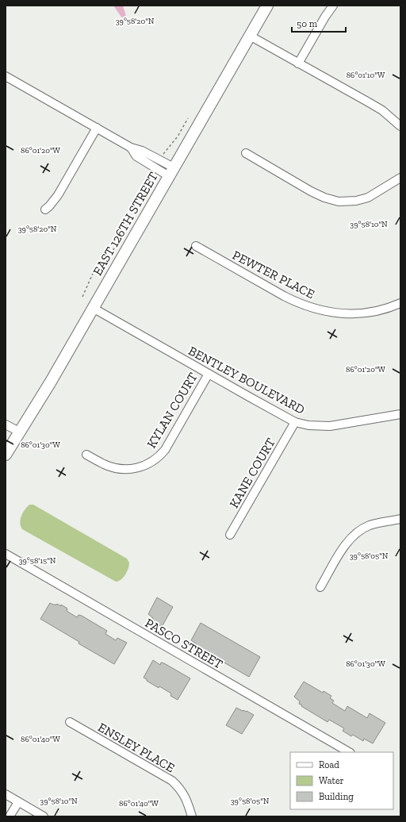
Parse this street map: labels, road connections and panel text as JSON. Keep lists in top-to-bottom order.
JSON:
{
  "streets": {
    "main road": ["EAST 126TH STREET"],
    "street": [
      "PEWTER PLACE",
      "BENTLEY BOULEVARD",
      "KYLAN COURT",
      "KANE COURT",
      "PASCO STREET",
      "ENSLEY PLACE"
    ]
  },
  "crossings": [
    ["EAST 126TH STREET", "BENTLEY BOULEVARD"],
    ["BENTLEY BOULEVARD", "KYLAN COURT"],
    ["BENTLEY BOULEVARD", "KANE COURT"]
  ],
  "legend": ["Road", "Water", "Building"],
  "scale_bar": "50 m",
  "coordinates": [
    "39°58'20\"N",
    "86°01'10\"W",
    "86°01'20\"W",
    "39°58'10\"N",
    "86°01'30\"W",
    "39°58'05\"N",
    "39°58'15\"N",
    "86°01'40\"W"
  ]
}
